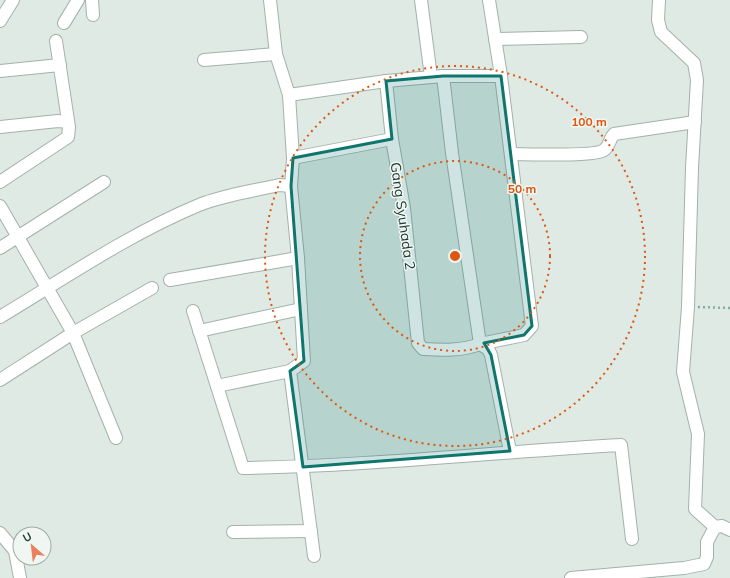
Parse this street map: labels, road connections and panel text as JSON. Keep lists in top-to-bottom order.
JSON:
{
  "streets": {
    "street": ["Gang Syuhada 2"]
  },
  "north": "top left",
  "rings": ["100 m", "50 m"]
}
